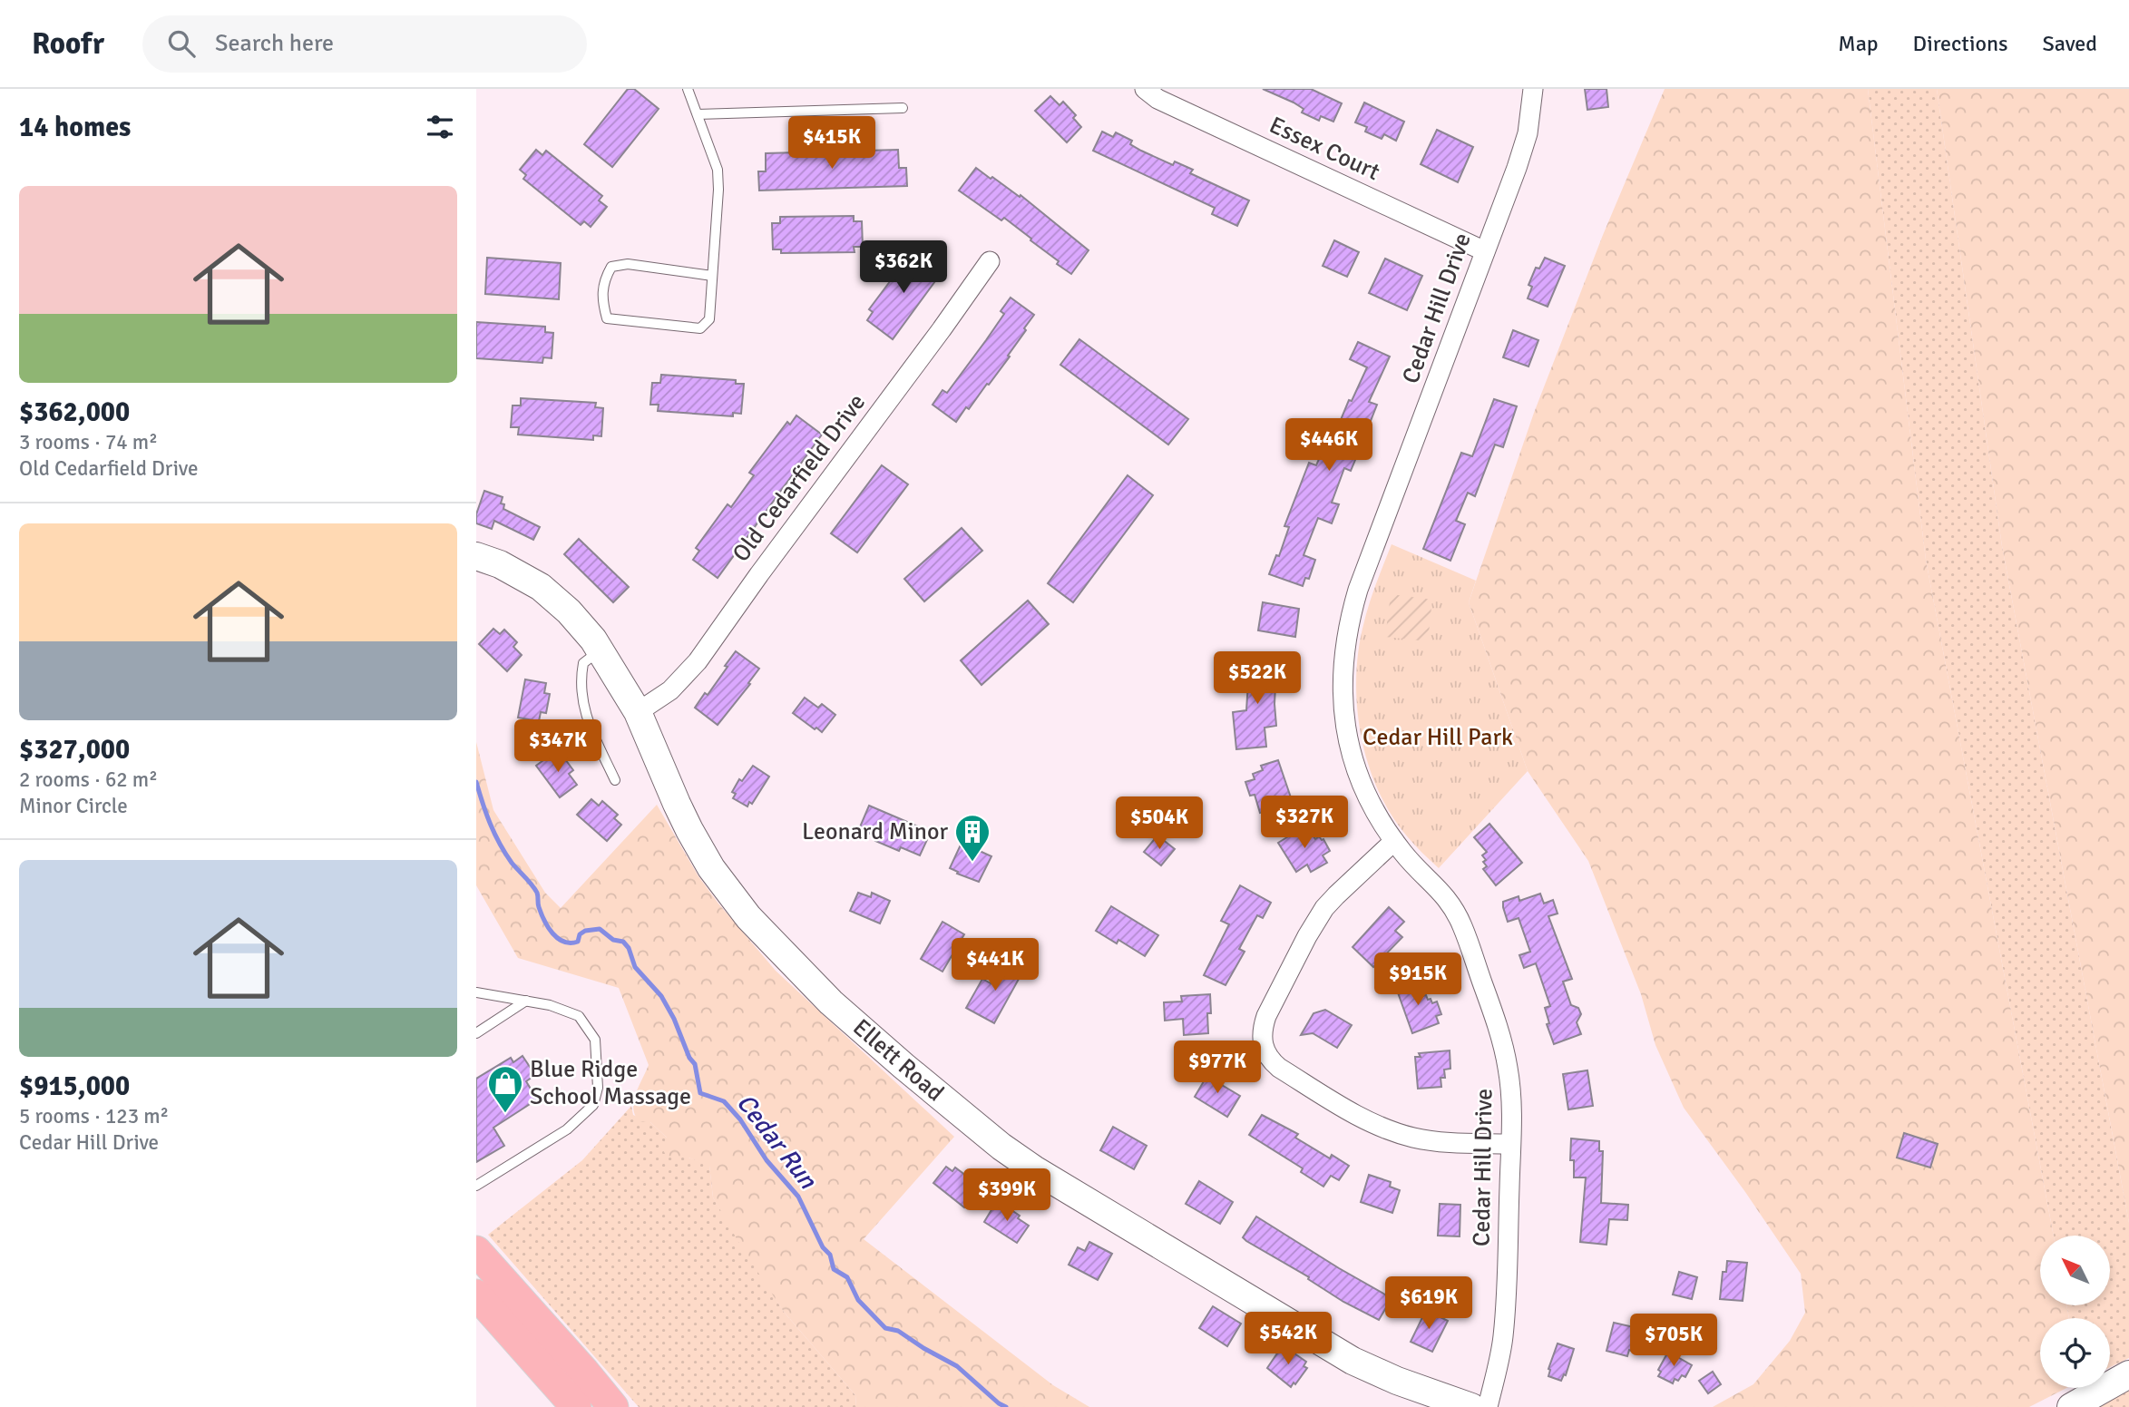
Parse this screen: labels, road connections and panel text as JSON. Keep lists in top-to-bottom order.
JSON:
{
  "streets": {
    "street": [
      "Essex Court",
      "Cedar Hill Drive",
      "Old Cedarfield Drive",
      "Ellett Road"
    ]
  },
  "crossings": [
    ["Essex Court", "Cedar Hill Drive"],
    ["Old Cedarfield Drive", "Ellett Road"]
  ],
  "water": ["Cedar Run"],
  "parks": ["Cedar Hill Park"],
  "places": {
    "building": ["Leonard Minor"],
    "shop": ["Blue Ridge School Massage"]
  },
  "north": "top left",
  "page": {
    "header": "Roofr",
    "search": "Search here",
    "nav": ["Map", "Directions", "Saved"],
    "heading": "14 homes",
    "price": [
      "$415K",
      "$362K",
      "$446K",
      "$522K",
      "$347K",
      "$327K",
      "$504K",
      "$441K",
      "$915K",
      "$977K",
      "$399K",
      "$619K",
      "$542K",
      "$705K"
    ],
    "list": [
      {
        "name": "$362,000",
        "note": "3 rooms · 74 m² · Old Cedarfield Drive"
      },
      {
        "name": "$327,000",
        "note": "2 rooms · 62 m² · Minor Circle"
      },
      {
        "name": "$915,000",
        "note": "5 rooms · 123 m² · Cedar Hill Drive"
      }
    ]
  }
}
